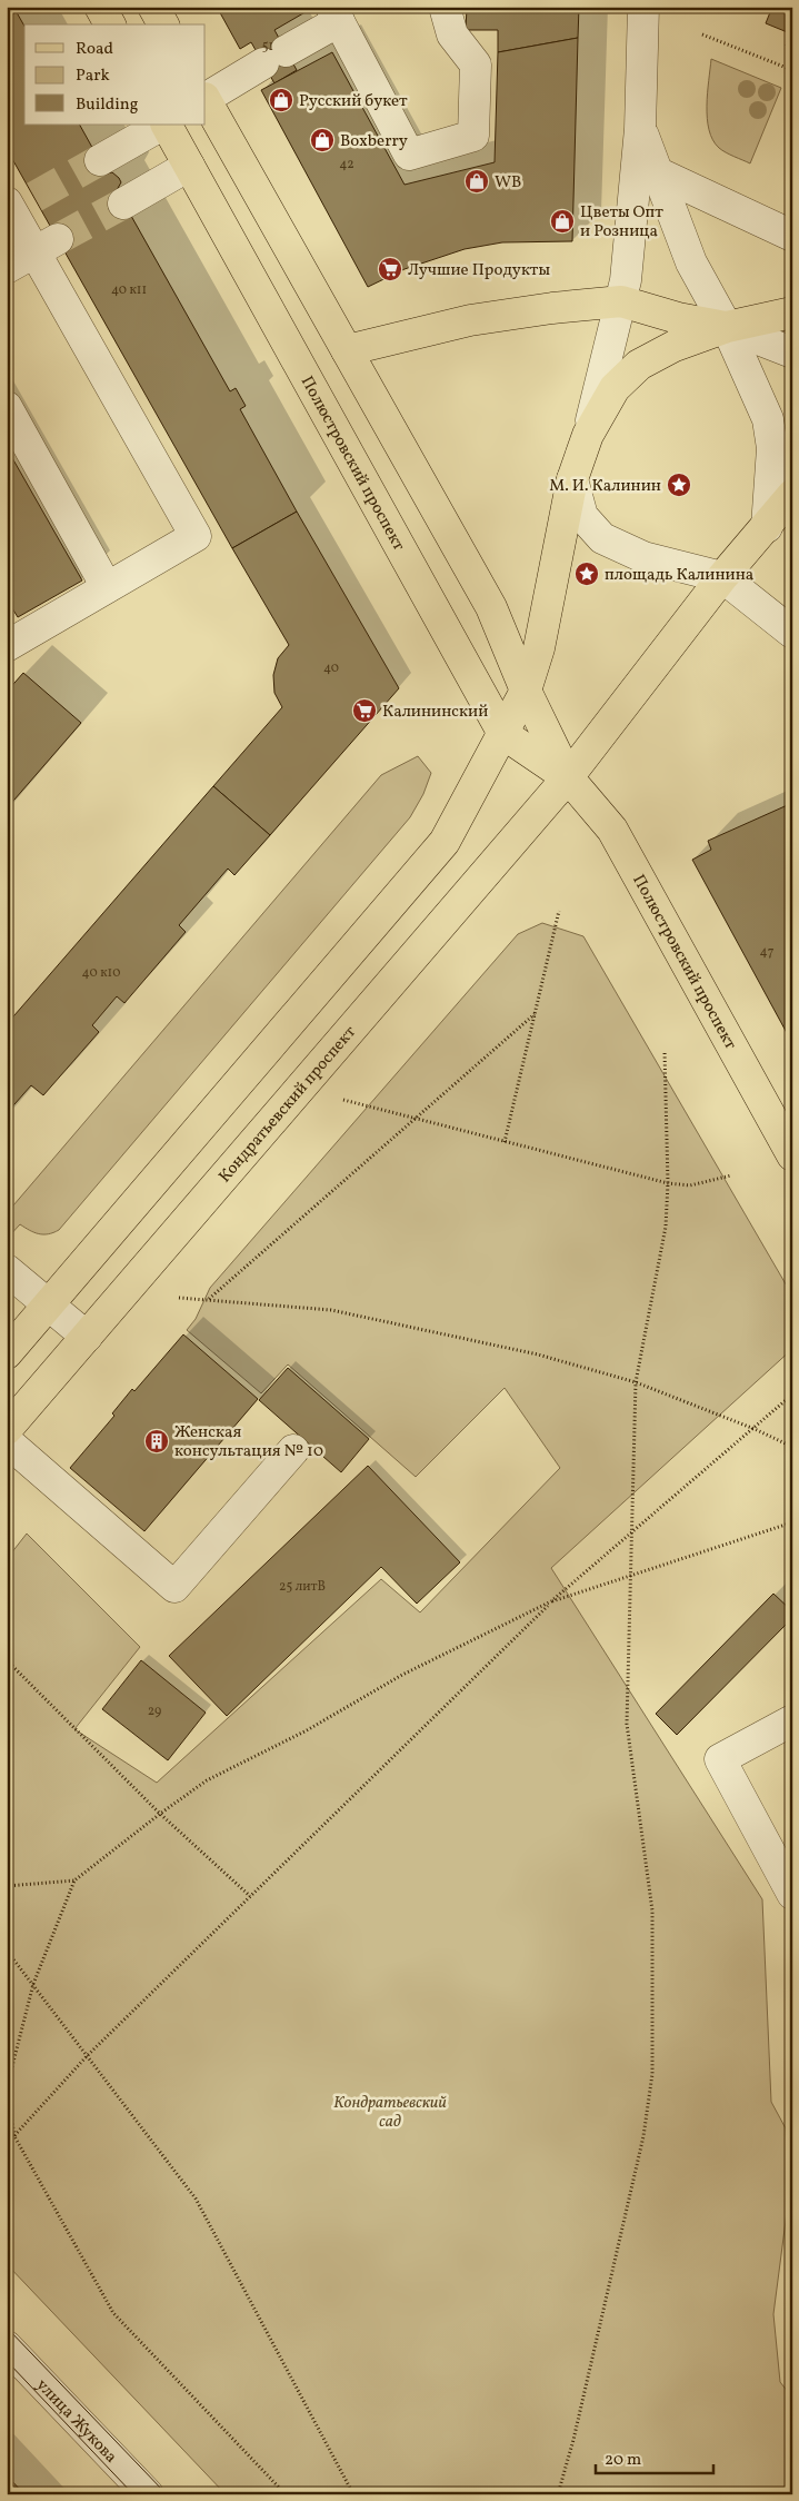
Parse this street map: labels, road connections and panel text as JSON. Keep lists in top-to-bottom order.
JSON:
{
  "streets": {
    "main road": ["Полюстровский проспект", "Кондратьевский проспект"],
    "street": ["улица Жукова"]
  },
  "crossings": [
    ["Полюстровский проспект", "Кондратьевский проспект"]
  ],
  "parks": ["Кондратьевский сад"],
  "places": {
    "shop": [
      "Русский букет",
      "Boxberry",
      "WB",
      "Цветы Опт и Розница"
    ],
    "supermarket": ["Лучшие Продукты", "Калининский"],
    "place": ["М. И. Калинин", "площадь Калинина"],
    "building": ["Женская консультация № 10"]
  },
  "house_numbers": [
    "51",
    "42",
    "40 к11",
    "40",
    "47",
    "40 к10",
    "25 литВ",
    "29"
  ],
  "legend": ["Road", "Park", "Building"],
  "scale_bar": "20 m"
}
